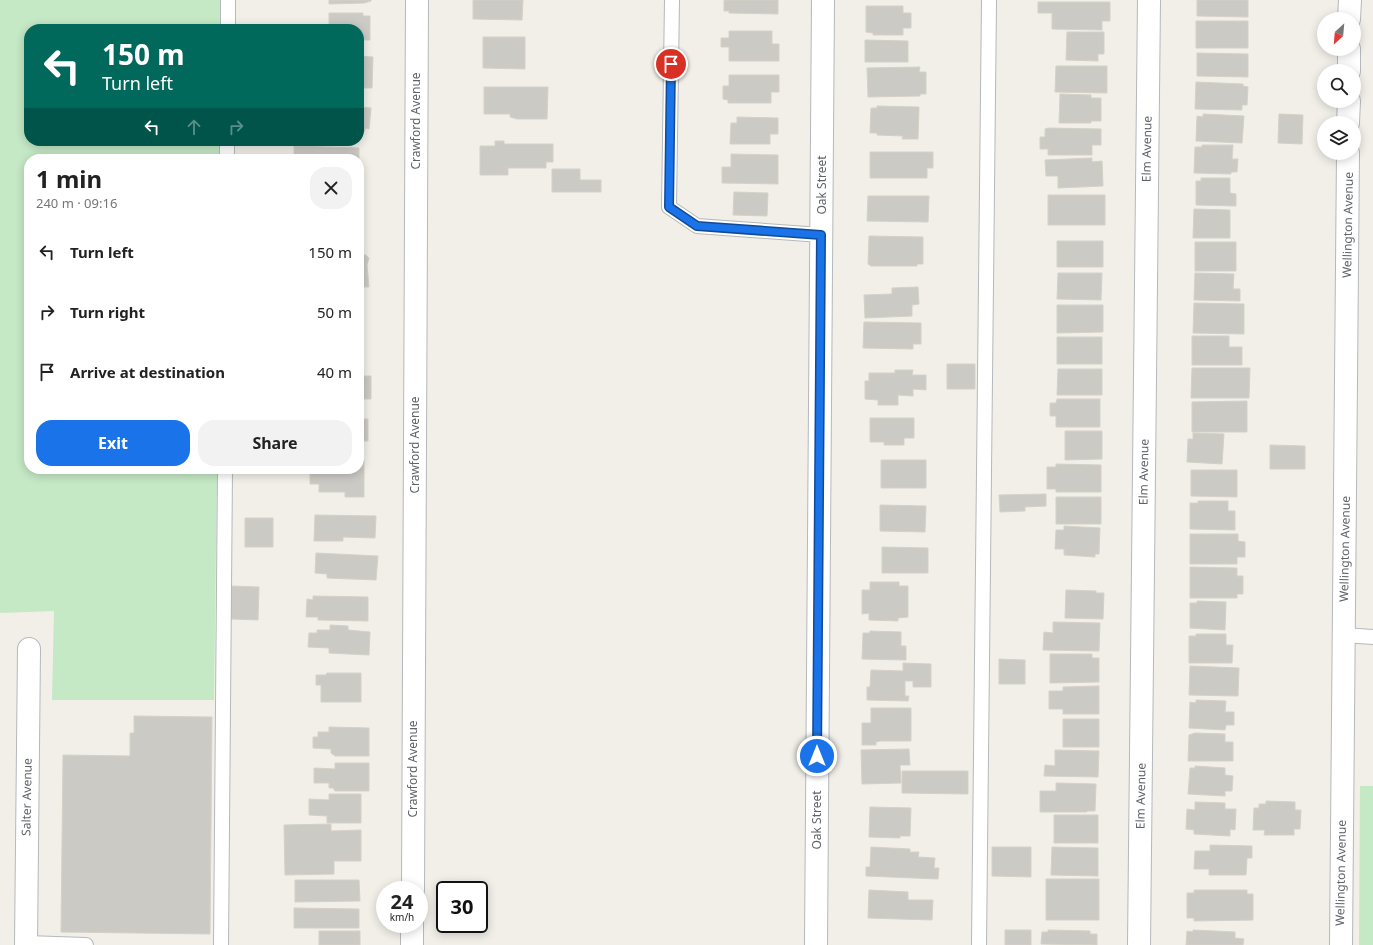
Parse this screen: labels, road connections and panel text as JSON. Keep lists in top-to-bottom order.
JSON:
{
  "streets": {
    "street": [
      "Crawford Avenue",
      "Elm Avenue",
      "Oak Street",
      "Wellington Avenue",
      "Salter Avenue"
    ]
  },
  "north": "bottom left",
  "page": {
    "turn": ["150 m", "Turn left"],
    "heading": ["1 min", "240 m · 09:16"],
    "list": [
      {
        "name": "Turn left",
        "value": "150 m"
      },
      {
        "name": "Turn right",
        "value": "50 m"
      },
      {
        "name": "Arrive at destination",
        "value": "40 m"
      }
    ],
    "buttons": ["Exit", "Share"],
    "speed": "24 km/h",
    "limit": "30"
  }
}
